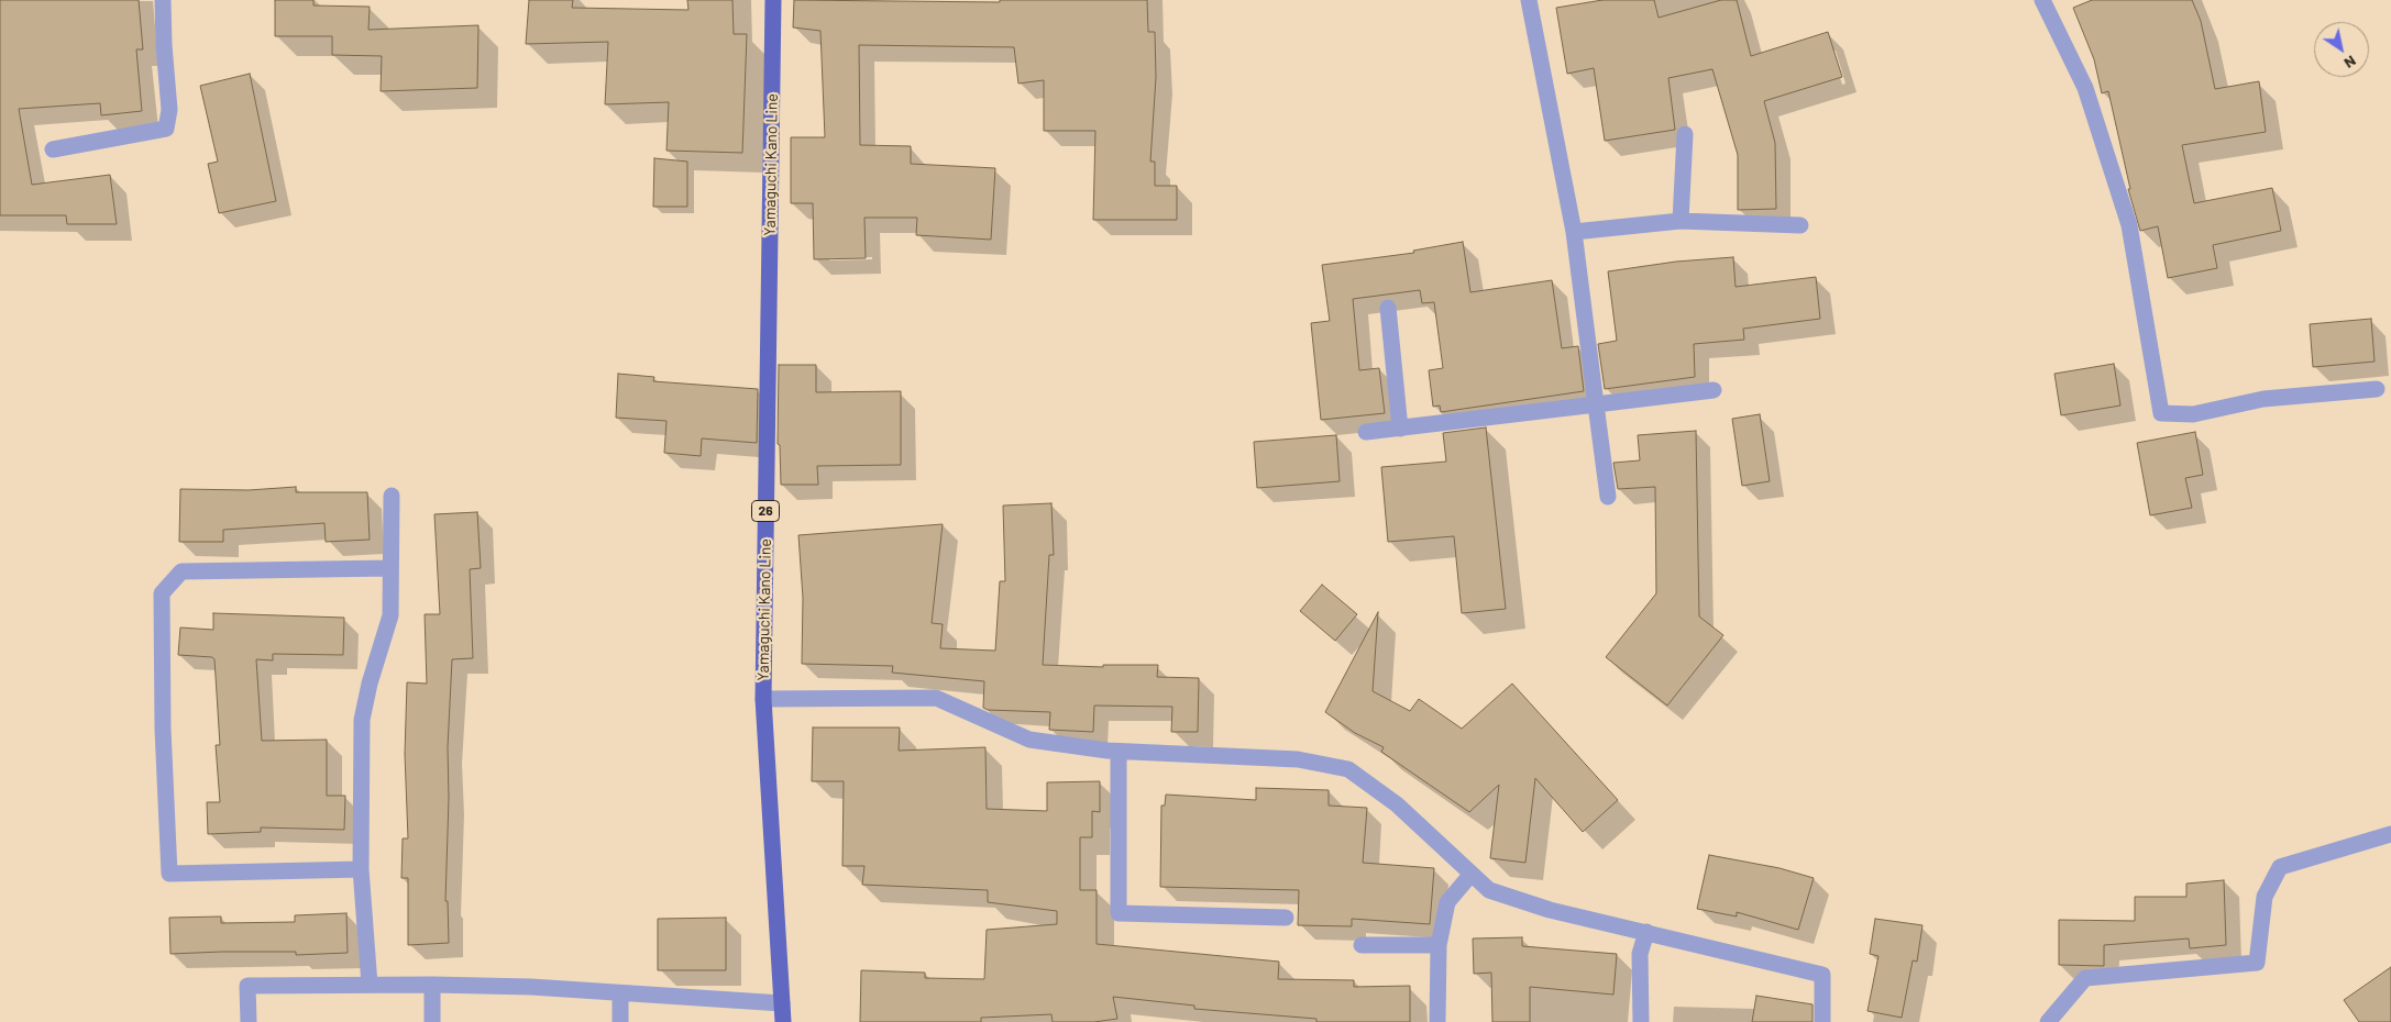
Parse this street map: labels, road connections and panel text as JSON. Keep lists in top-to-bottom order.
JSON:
{
  "streets": {
    "main road": ["Yamaguchi Kano Line", "26"]
  },
  "north": "bottom right"
}
